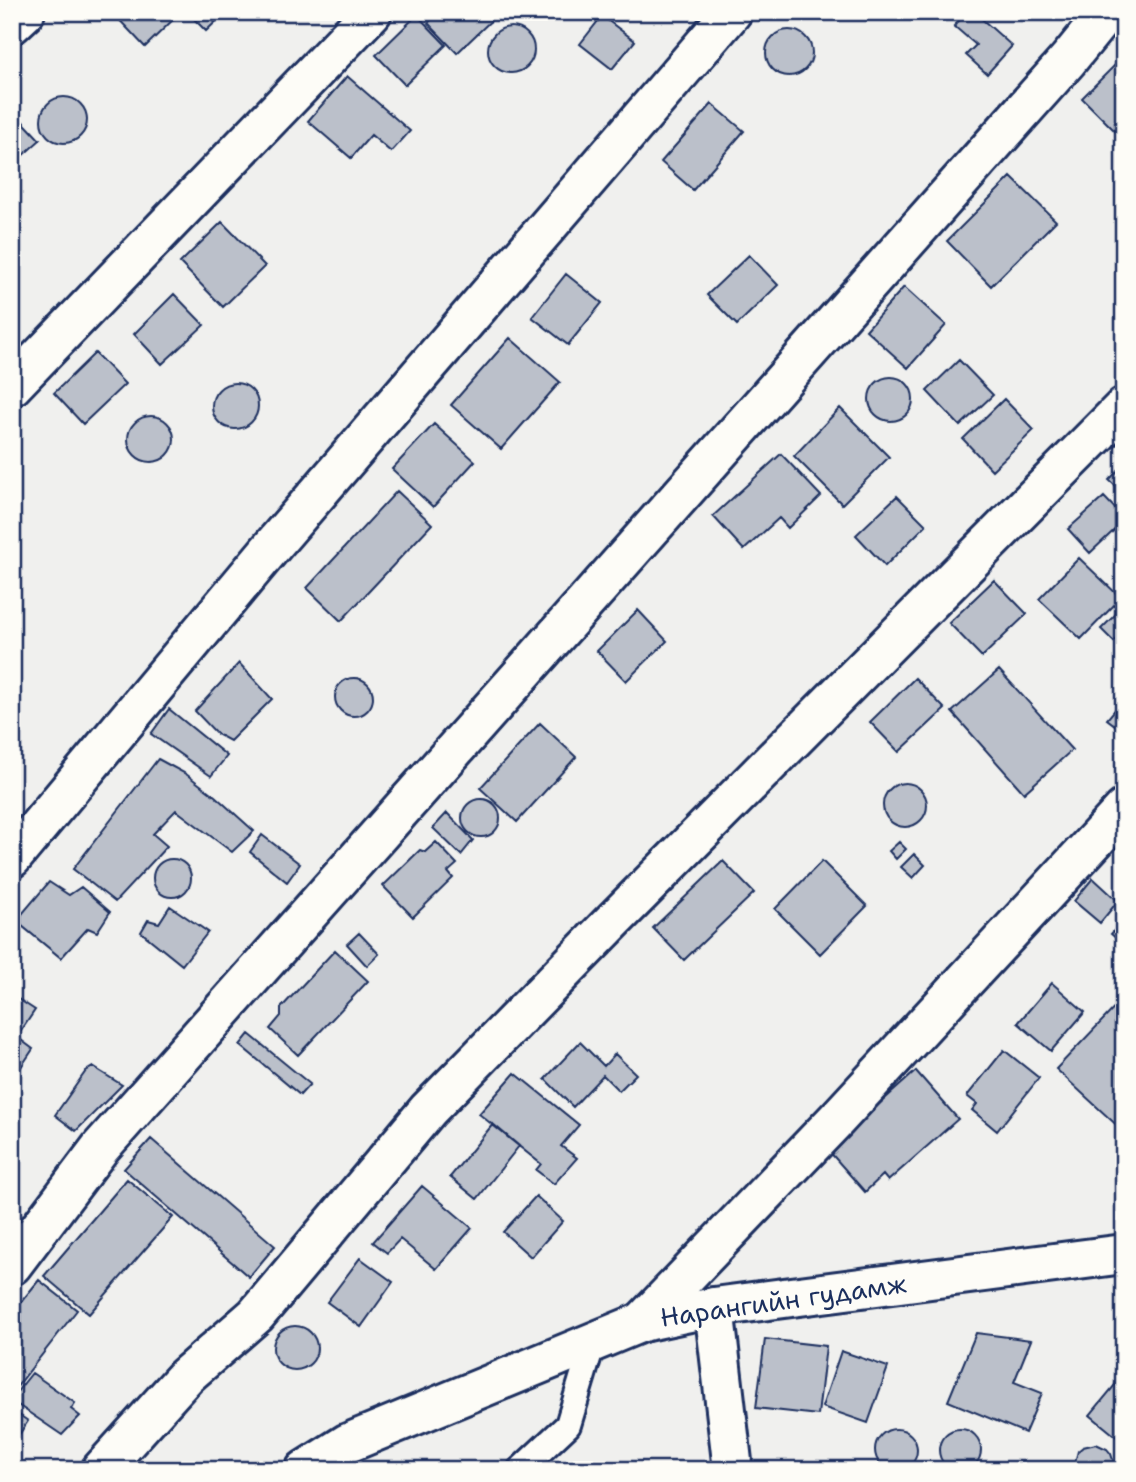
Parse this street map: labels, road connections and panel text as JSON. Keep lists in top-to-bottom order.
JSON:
{
  "streets": {
    "street": ["Нарангийн гудамж"]
  }
}
